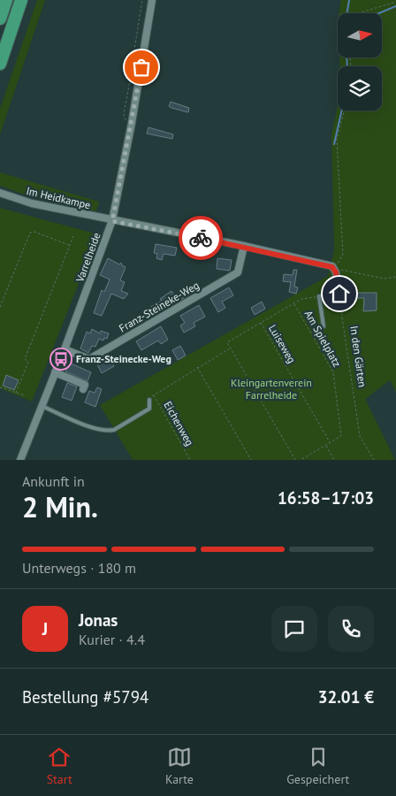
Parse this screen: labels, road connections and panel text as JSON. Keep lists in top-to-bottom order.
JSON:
{
  "streets": {
    "street": ["Im Heidkampe", "Varrelheide", "Franz-Steineke-Weg"],
    "path": [
      "Am Spielplatz",
      "Luiseweg",
      "In den Gärten",
      "Eichenweg"
    ]
  },
  "crossings": [
    ["Im Heidkampe", "Varrelheide"],
    ["Varrelheide", "Franz-Steineke-Weg"],
    ["Am Spielplatz", "Luiseweg"]
  ],
  "parks": ["Kleingartenverein Farrelheide"],
  "places": {
    "bus stop": ["Franz-Steinecke-Weg"]
  },
  "north": "right",
  "page": {
    "heading": ["2 Min.", "Ankunft in", "16:58–17:03"],
    "panel": [
      "Jonas",
      "Kurier · 4.4",
      "Bestellung #5794",
      "32.01 €"
    ],
    "bar": "Unterwegs · 180 m",
    "round": "J",
    "tabs": ["Start", "Karte", "Gespeichert"]
  }
}
